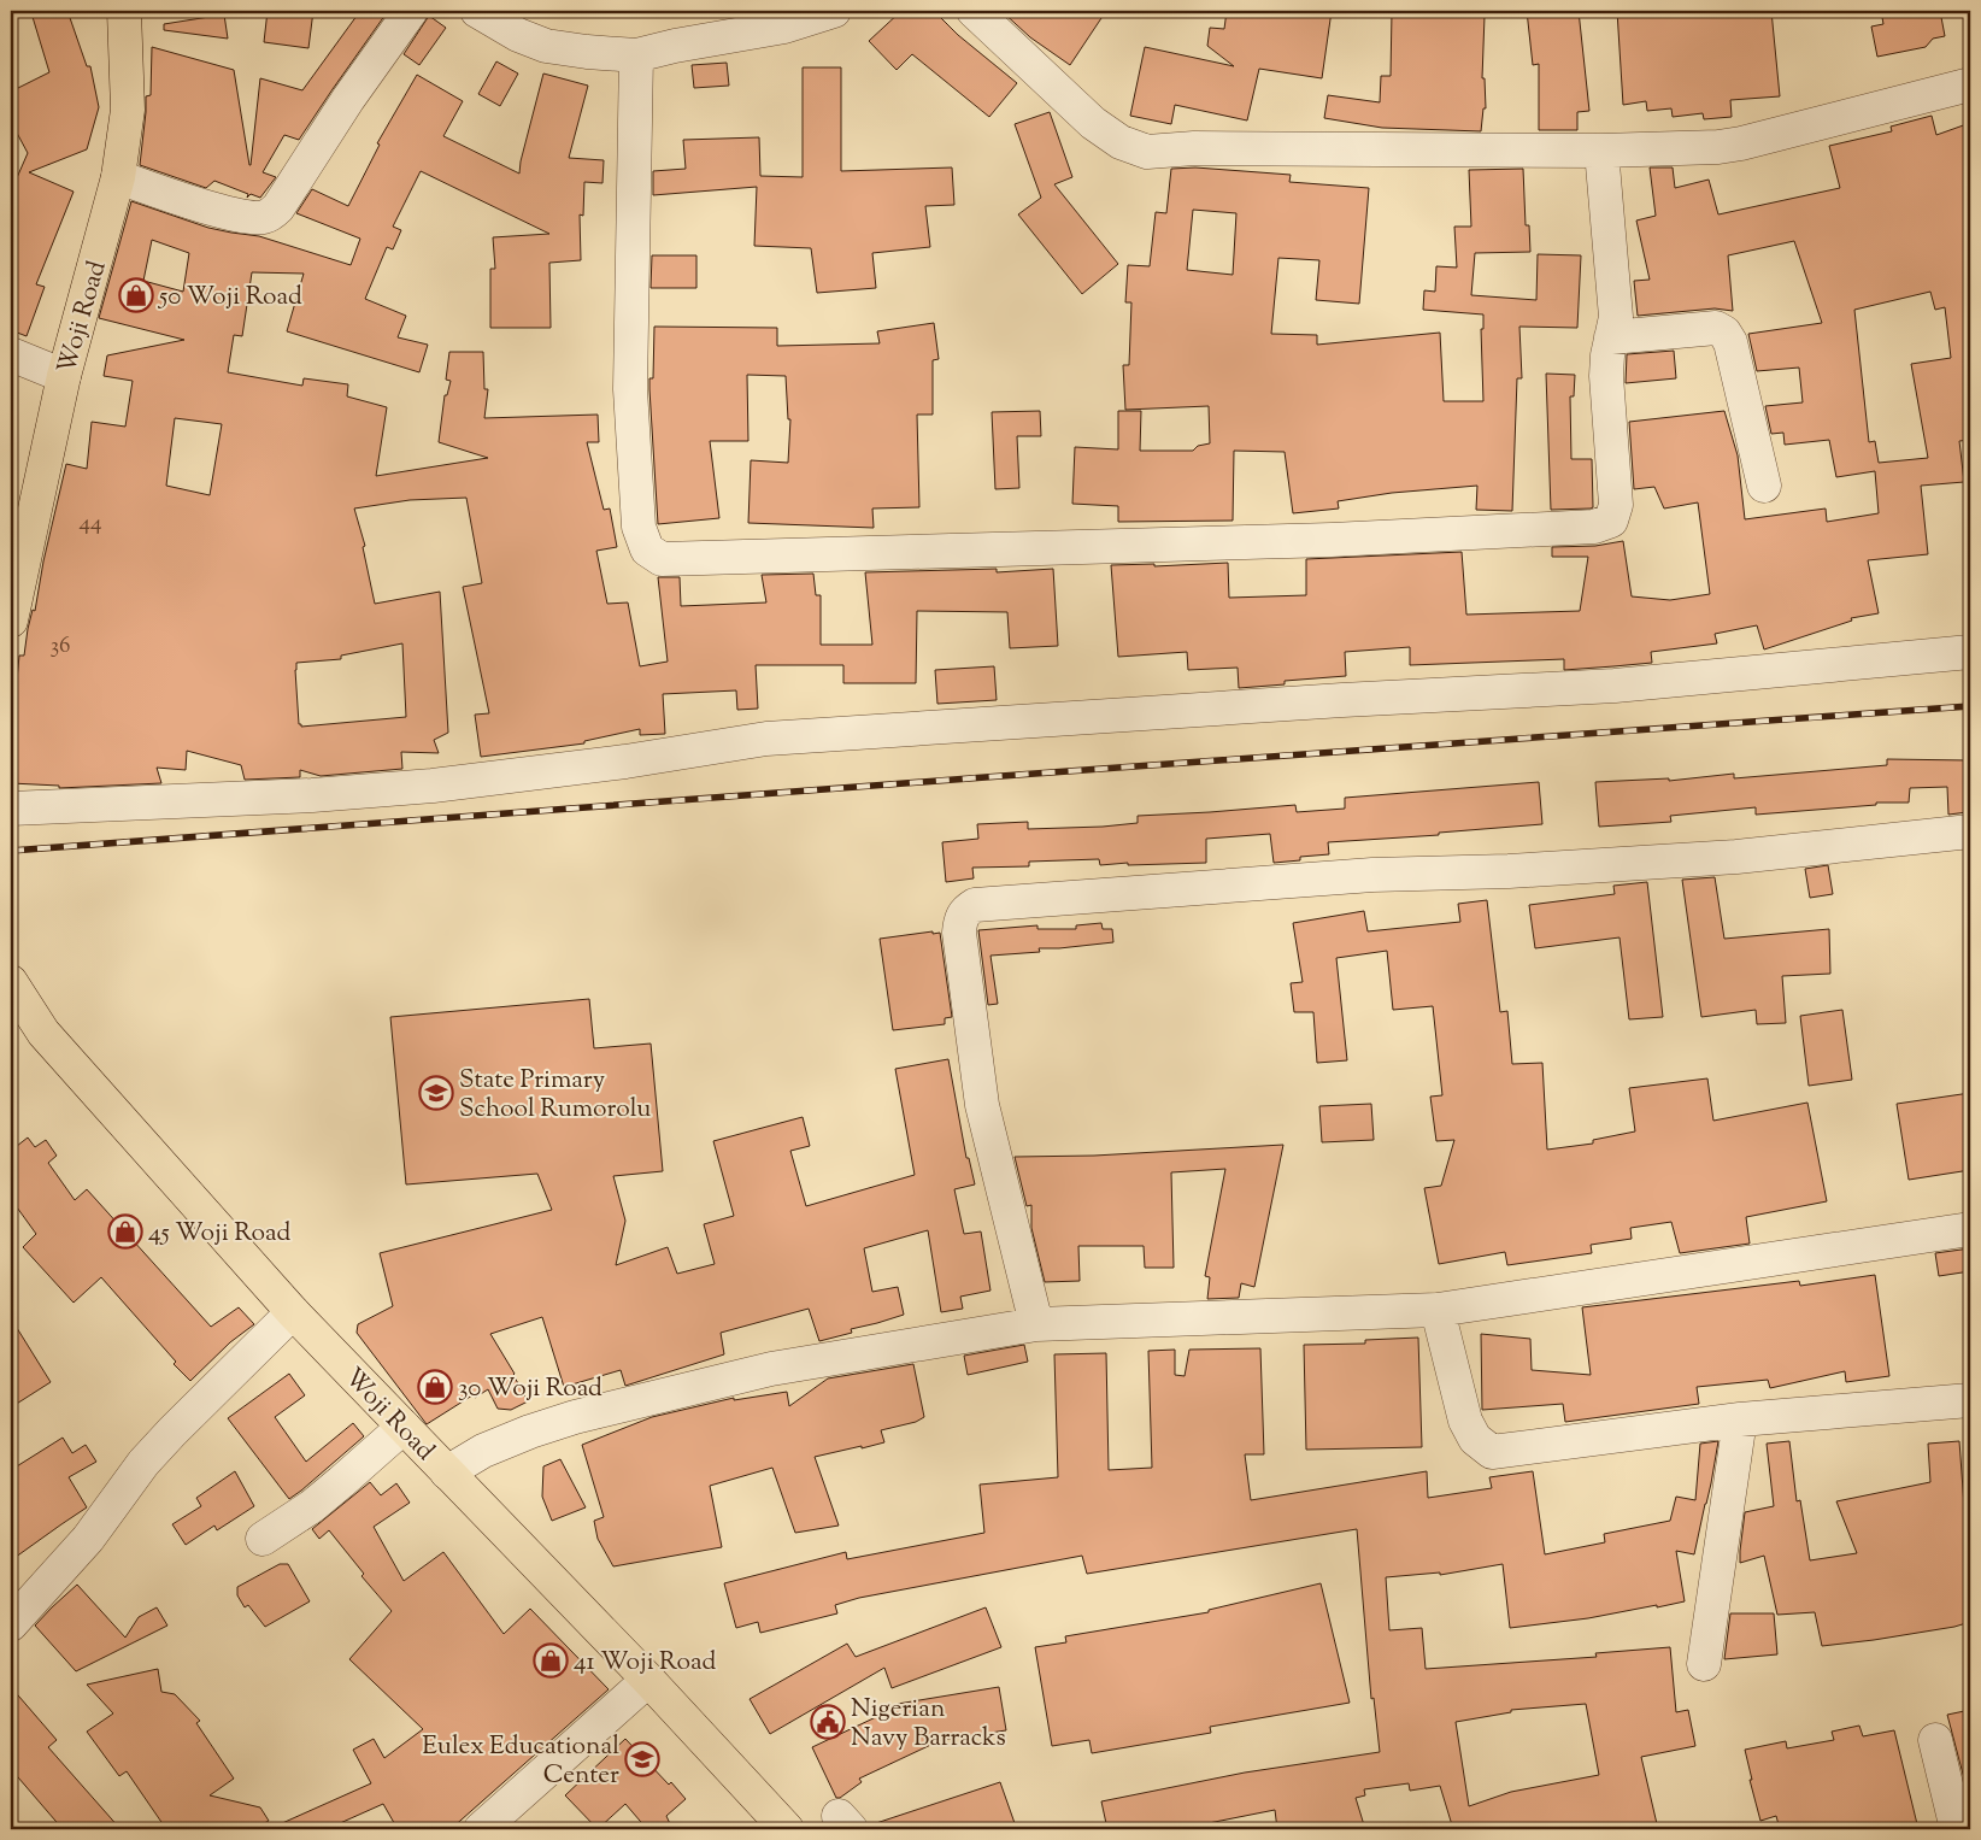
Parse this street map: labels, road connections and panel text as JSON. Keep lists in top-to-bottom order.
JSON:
{
  "streets": {
    "main road": ["Woji Road"]
  },
  "places": {
    "shop": [
      "50 Woji Road",
      "45 Woji Road",
      "30 Woji Road",
      "41 Woji Road"
    ],
    "school or university": ["State Primary School Rumorolu", "Eulex Educational Center"],
    "public building": ["Nigerian Navy Barracks"]
  },
  "house_numbers": ["44", "36"]
}
